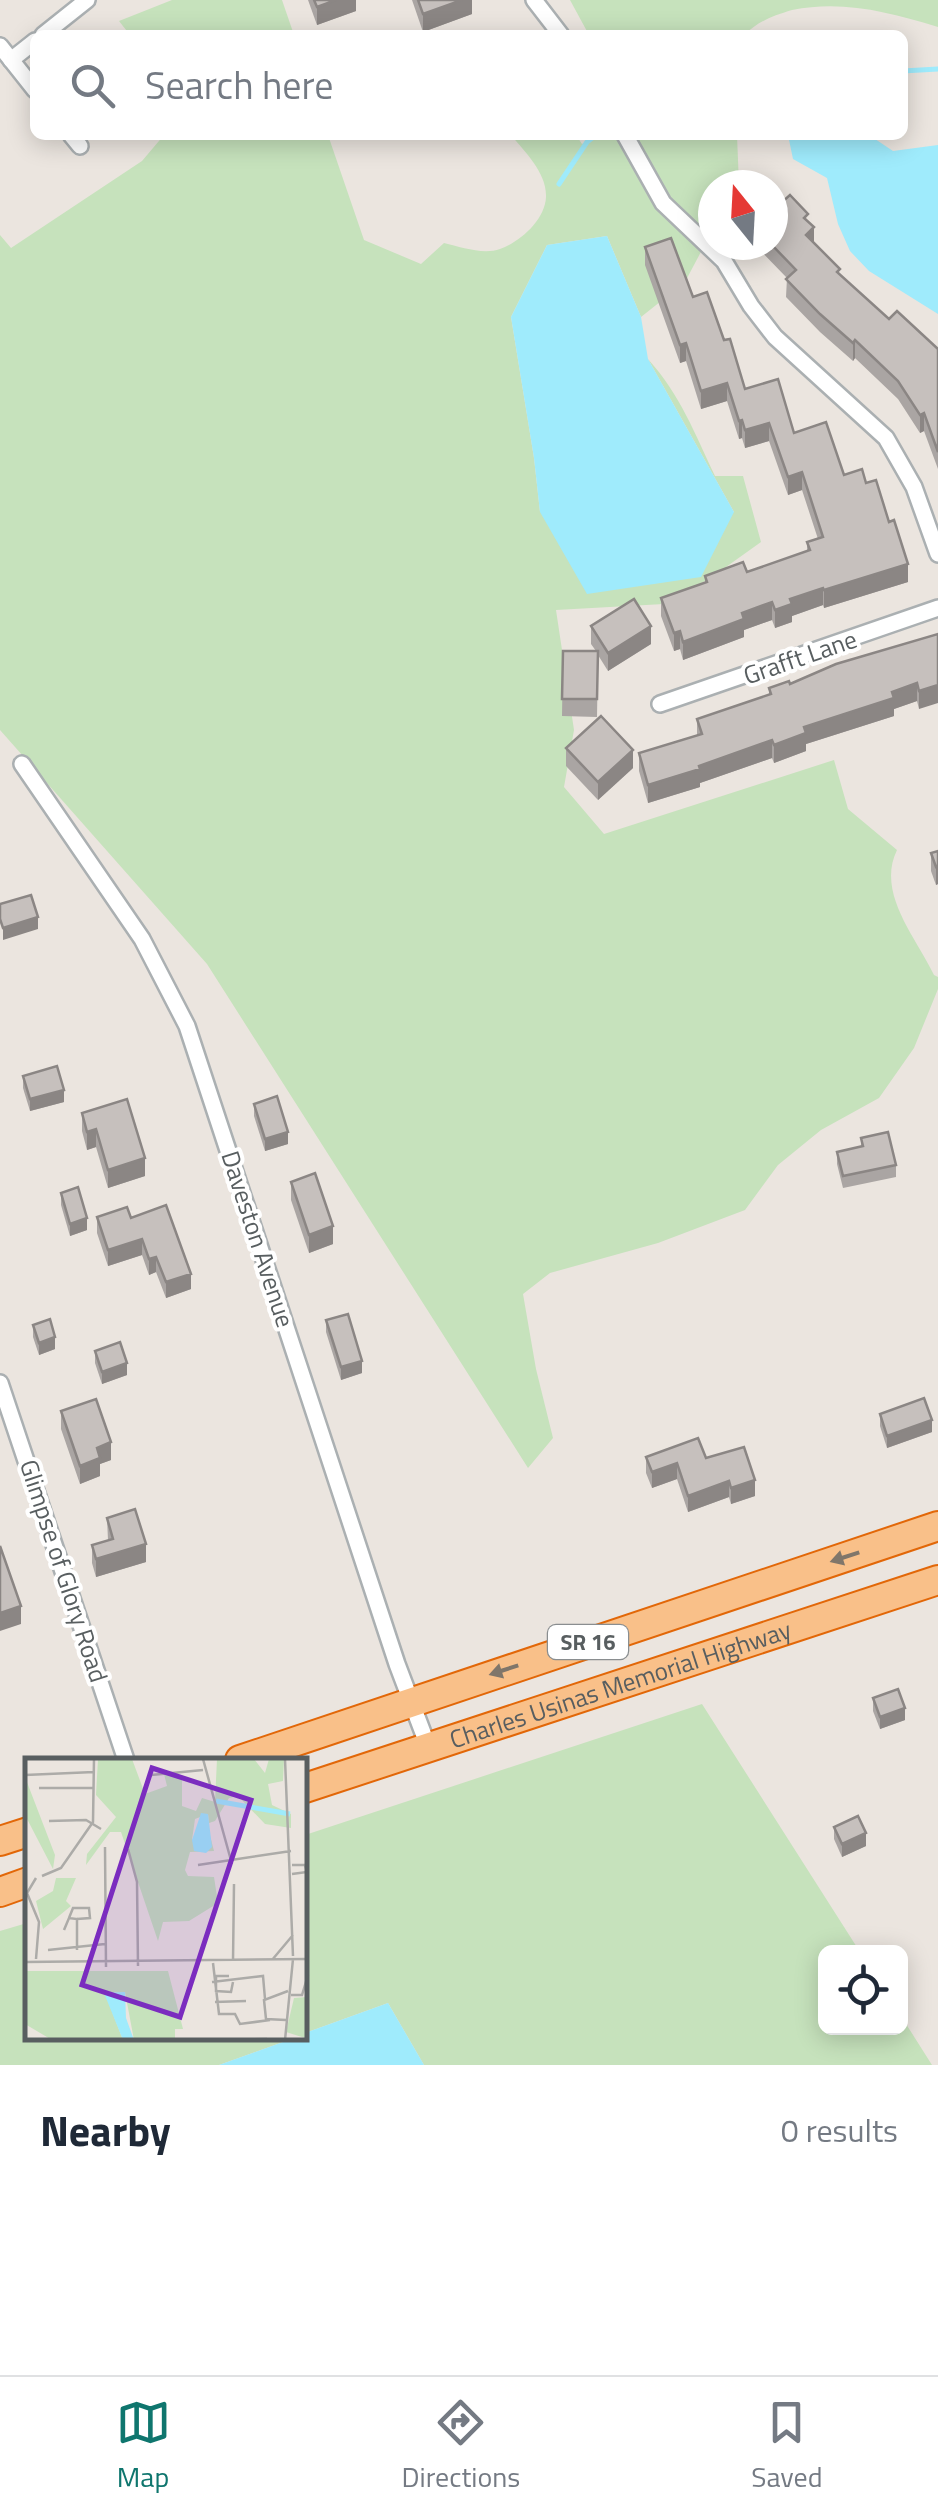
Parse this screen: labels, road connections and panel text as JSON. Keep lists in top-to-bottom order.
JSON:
{
  "streets": {
    "highway": ["SR 16", "Charles Usinas Memorial Highway"],
    "street": ["Grafft Lane", "Daveston Avenue", "Glimpse of Glory Road"]
  },
  "crossings": [
    ["Daveston Avenue", "Charles Usinas Memorial Highway"]
  ],
  "north": "top",
  "page": {
    "search": "Search here",
    "heading": ["Nearby", "0 results"],
    "nav": ["Map", "Directions", "Saved"]
  }
}
